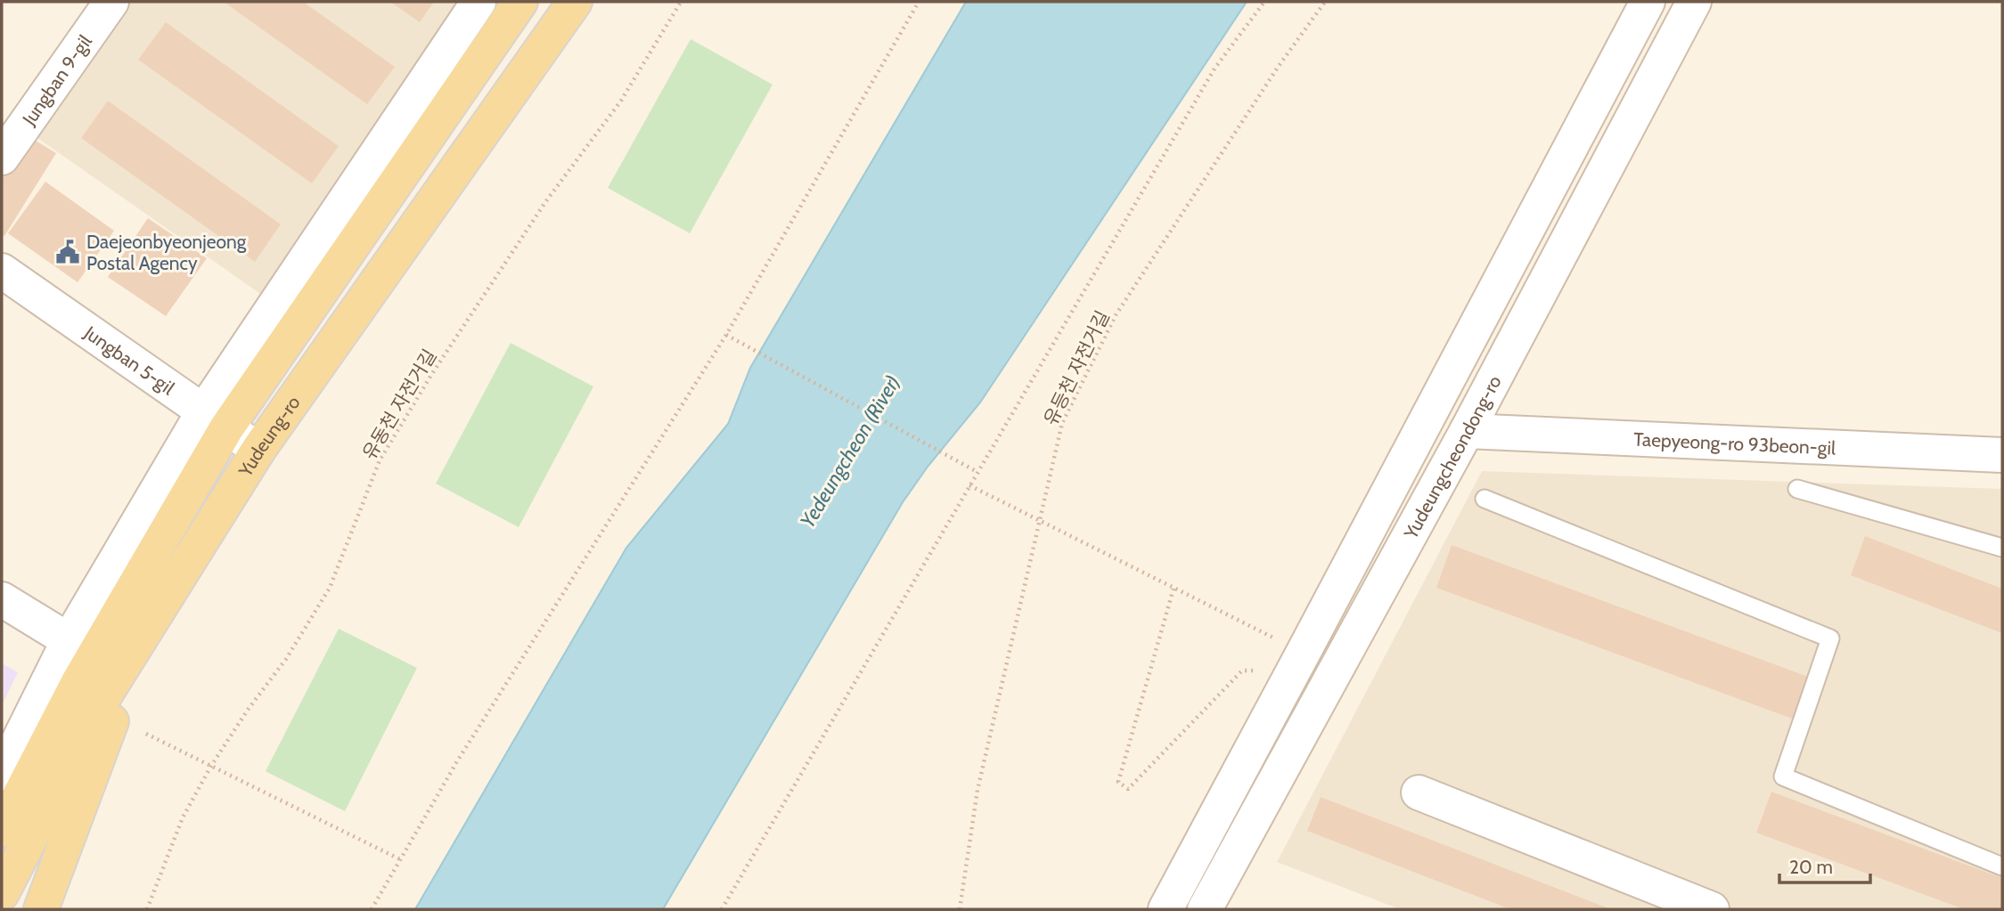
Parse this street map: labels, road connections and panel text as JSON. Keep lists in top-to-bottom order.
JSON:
{
  "streets": {
    "main road": ["Yudeung-ro"],
    "street": [
      "Jungban 9-gil",
      "Jungban 5-gil",
      "Taepyeong-ro 93beon-gil",
      "Yudeungcheondong-ro"
    ],
    "path": ["유등천 자전거길", "유동천 자전거길"]
  },
  "crossings": [
    ["Jungban 5-gil", "Yudeung-ro"],
    ["Taepyeong-ro 93beon-gil", "Yudeungcheondong-ro"]
  ],
  "water": ["Yedeungcheon (River)"],
  "places": {
    "public building": ["Daejeonbyeonjeong Postal Agency"]
  },
  "scale_bar": "20 m"
}
